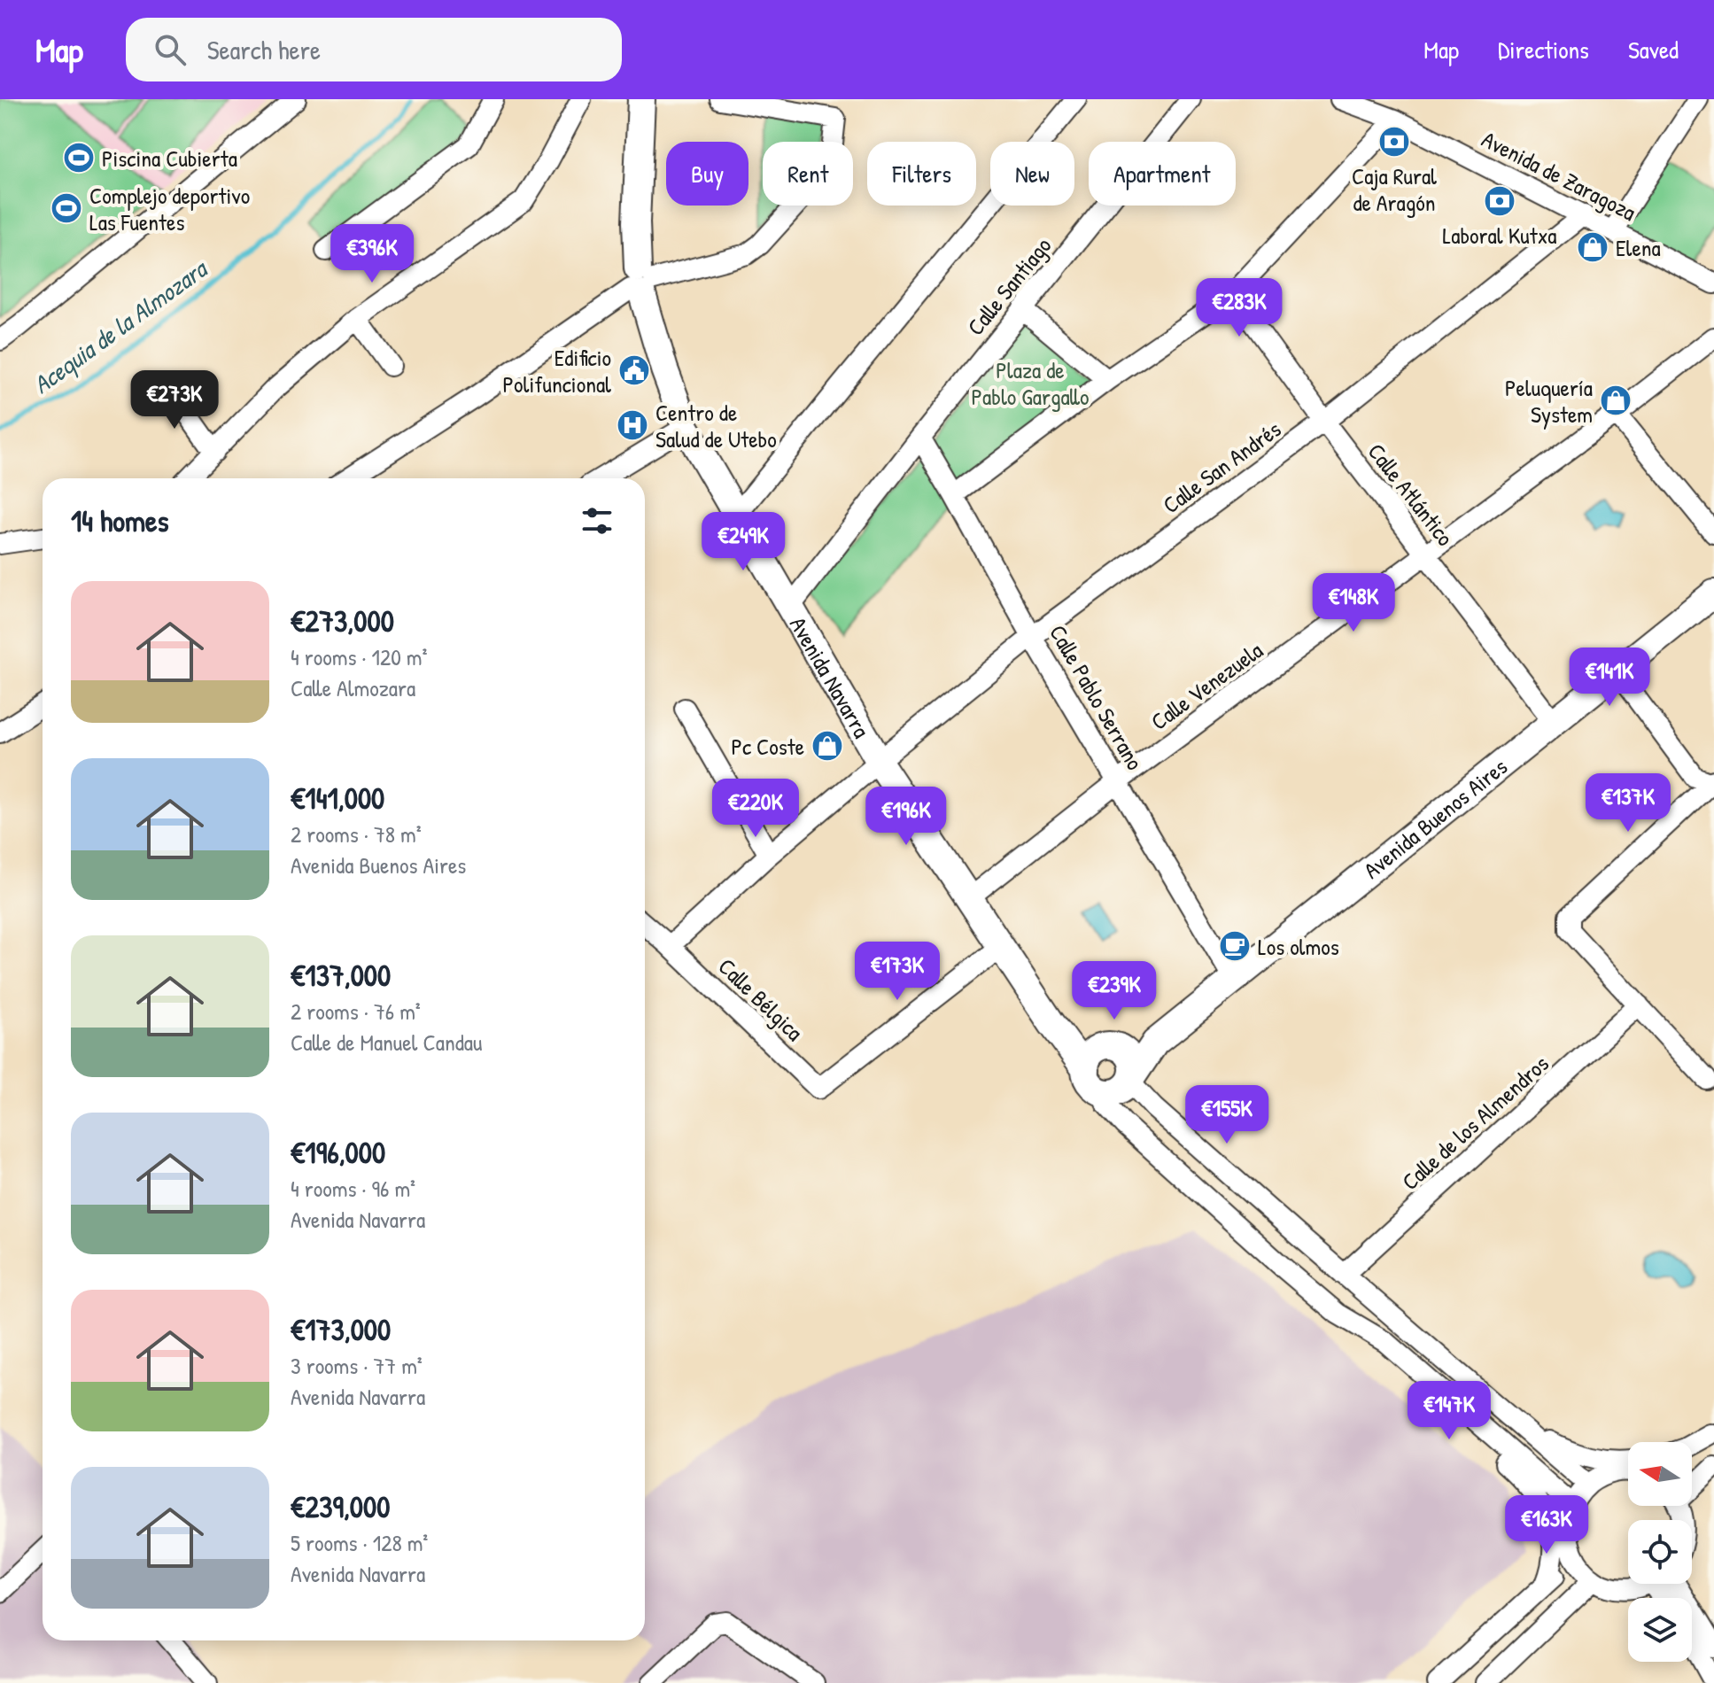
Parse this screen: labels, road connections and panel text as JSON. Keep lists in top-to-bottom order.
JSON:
{
  "streets": {
    "street": [
      "Avenida de Zaragoza",
      "Calle Santiago",
      "Calle San Andrés",
      "Calle Atlántico",
      "Avenida Navarra",
      "Calle Venezuela",
      "Calle Pablo Serrano",
      "Avenida Buenos Aires",
      "Calle Bélgica",
      "Calle de los Almendros"
    ]
  },
  "crossings": [
    ["Avenida de Zaragoza", "Calle San Andrés"],
    ["Calle Santiago", "Avenida Navarra"],
    ["Calle Santiago", "Calle Pablo Serrano"],
    ["Calle San Andrés", "Calle Atlántico"],
    ["Calle San Andrés", "Avenida Navarra"],
    ["Calle San Andrés", "Calle Pablo Serrano"],
    ["Calle San Andrés", "Calle Bélgica"],
    ["Calle Atlántico", "Calle Venezuela"],
    ["Calle Atlántico", "Avenida Buenos Aires"],
    ["Avenida Navarra", "Calle Venezuela"],
    ["Avenida Navarra", "Avenida Buenos Aires"],
    ["Avenida Navarra", "Calle Bélgica"],
    ["Calle Venezuela", "Calle Pablo Serrano"],
    ["Calle Pablo Serrano", "Avenida Buenos Aires"]
  ],
  "water": ["Acequia de la Almozara"],
  "parks": ["Plaza de Pablo Gargallo"],
  "places": {
    "bank": ["Caja Rural de Aragón", "Laboral Kutxa"],
    "sports": ["Piscina Cubierta", "Complejo deportivo Las Fuentes"],
    "shop": ["Elena", "Peluquería System", "Pc Coste"],
    "public building": ["Edificio Polifuncional"],
    "hospital": ["Centro de Salud de Utebo"],
    "cafe": ["Los olmos"]
  },
  "north": "left",
  "page": {
    "header": "Map",
    "search": "Search here",
    "nav": ["Map", "Directions", "Saved"],
    "chip": [
      "Buy",
      "Rent",
      "Filters",
      "New",
      "Apartment"
    ],
    "price": [
      "€396K",
      "€283K",
      "€273K",
      "€249K",
      "€148K",
      "€141K",
      "€137K",
      "€220K",
      "€196K",
      "€173K",
      "€239K",
      "€155K",
      "€147K",
      "€163K"
    ],
    "heading": "14 homes",
    "list": [
      {
        "name": "€273,000",
        "note": "4 rooms · 120 m² · Calle Almozara"
      },
      {
        "name": "€141,000",
        "note": "2 rooms · 78 m² · Avenida Buenos Aires"
      },
      {
        "name": "€137,000",
        "note": "2 rooms · 76 m² · Calle de Manuel Candau"
      },
      {
        "name": "€196,000",
        "note": "4 rooms · 96 m² · Avenida Navarra"
      },
      {
        "name": "€173,000",
        "note": "3 rooms · 77 m² · Avenida Navarra"
      },
      {
        "name": "€239,000",
        "note": "5 rooms · 128 m² · Avenida Navarra"
      }
    ]
  }
}
